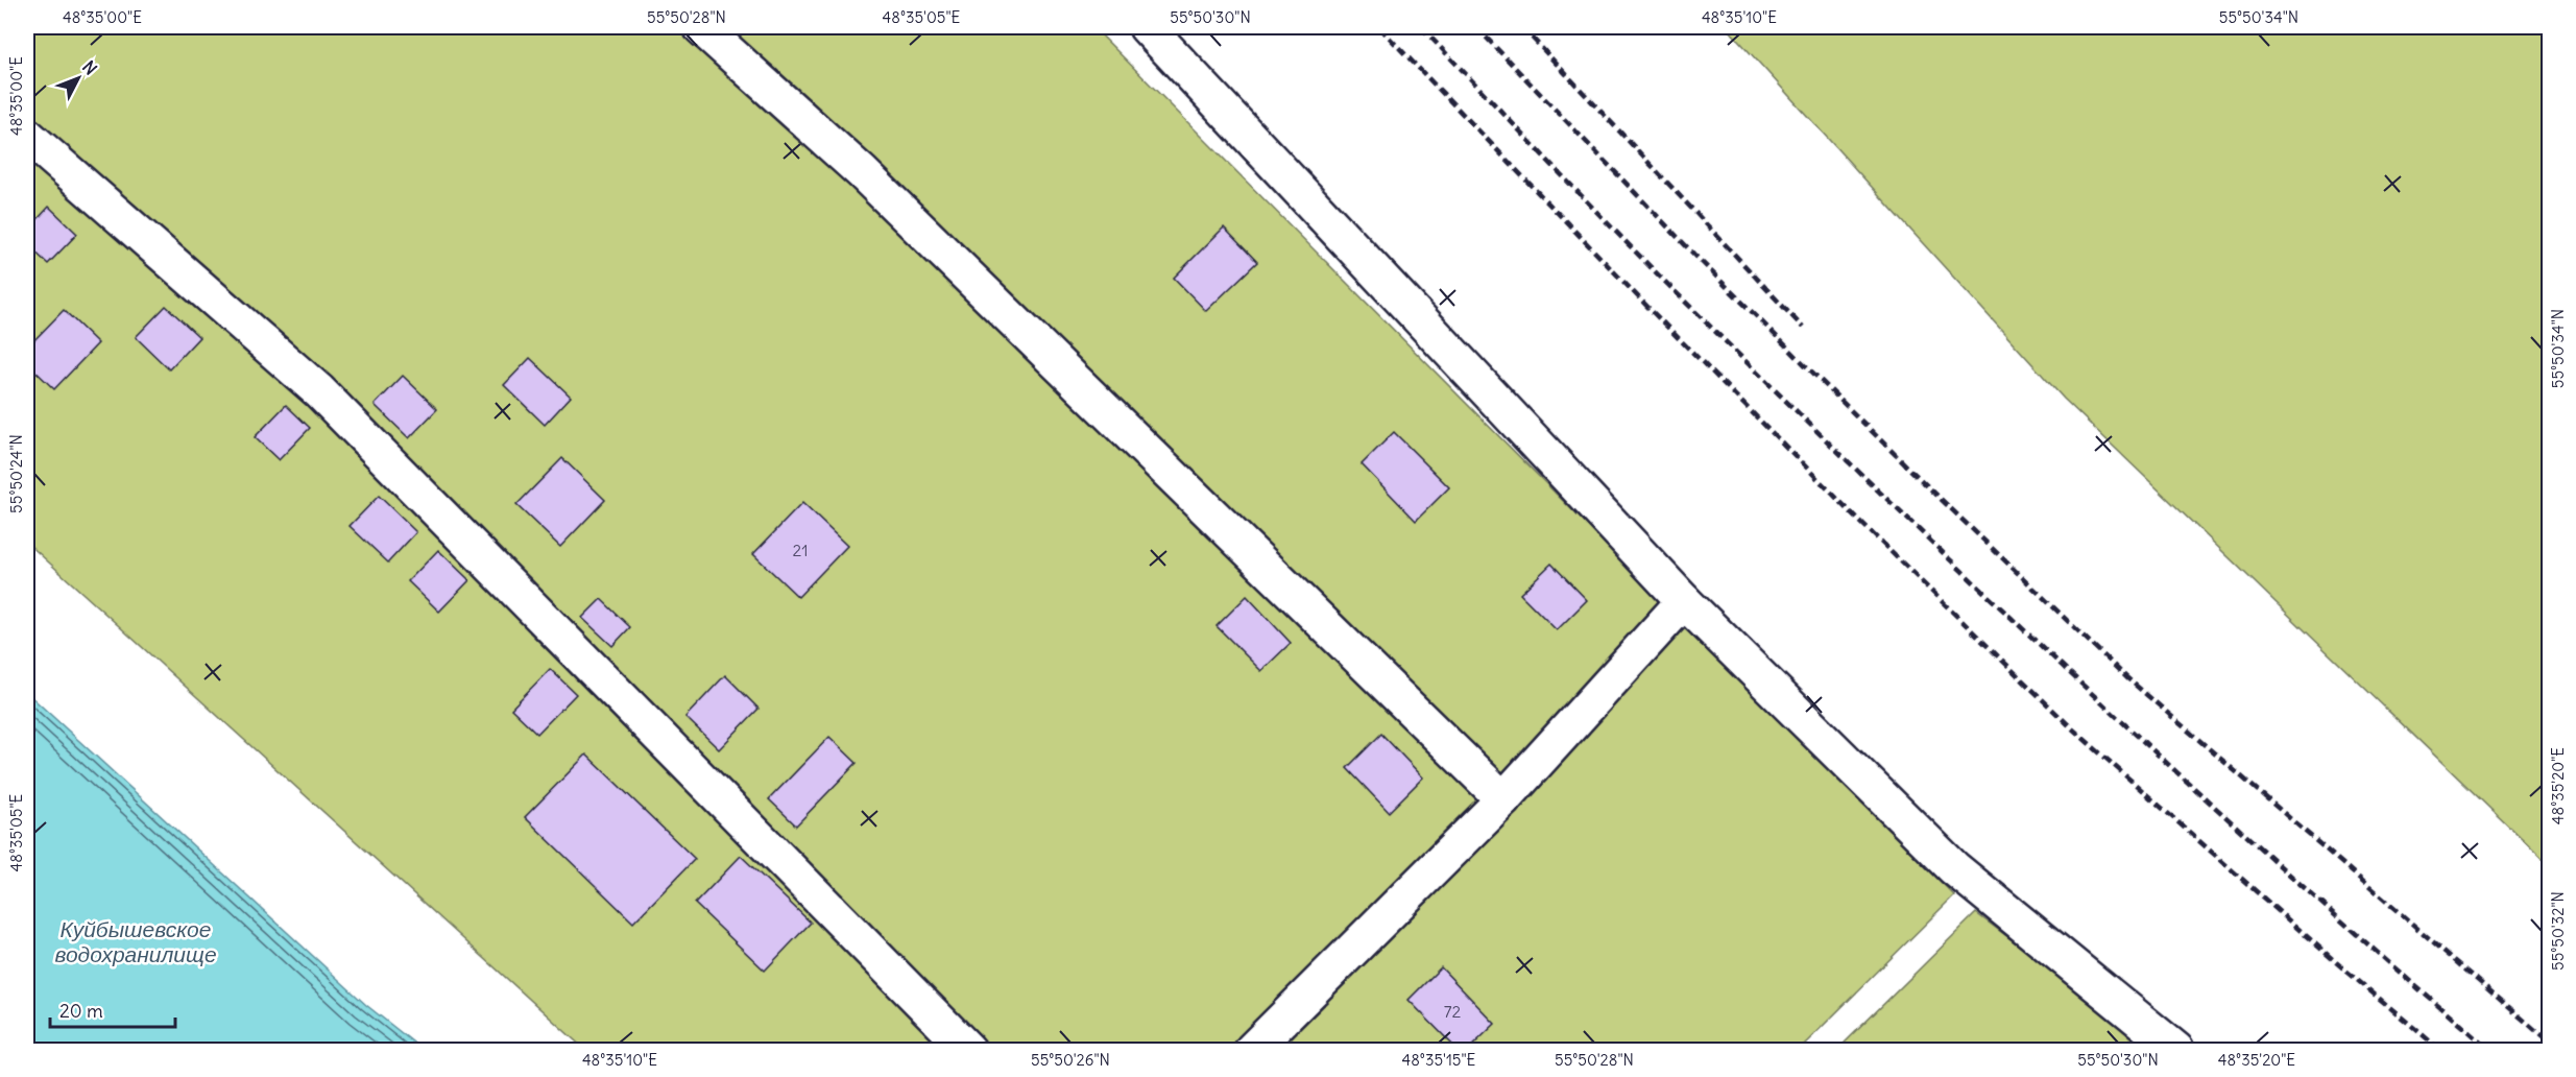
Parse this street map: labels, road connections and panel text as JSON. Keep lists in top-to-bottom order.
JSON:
{
  "water": ["Куйбышевское водохранилище"],
  "house_numbers": ["21", "72"],
  "scale_bar": "20 m",
  "north": "top right",
  "coordinates": [
    "48°35'00\"E",
    "55°50'28\"N",
    "48°35'05\"E",
    "55°50'30\"N",
    "48°35'10\"E",
    "55°50'34\"N",
    "55°50'24\"N",
    "48°35'20\"E",
    "55°50'32\"N",
    "55°50'26\"N",
    "48°35'15\"E"
  ]
}
